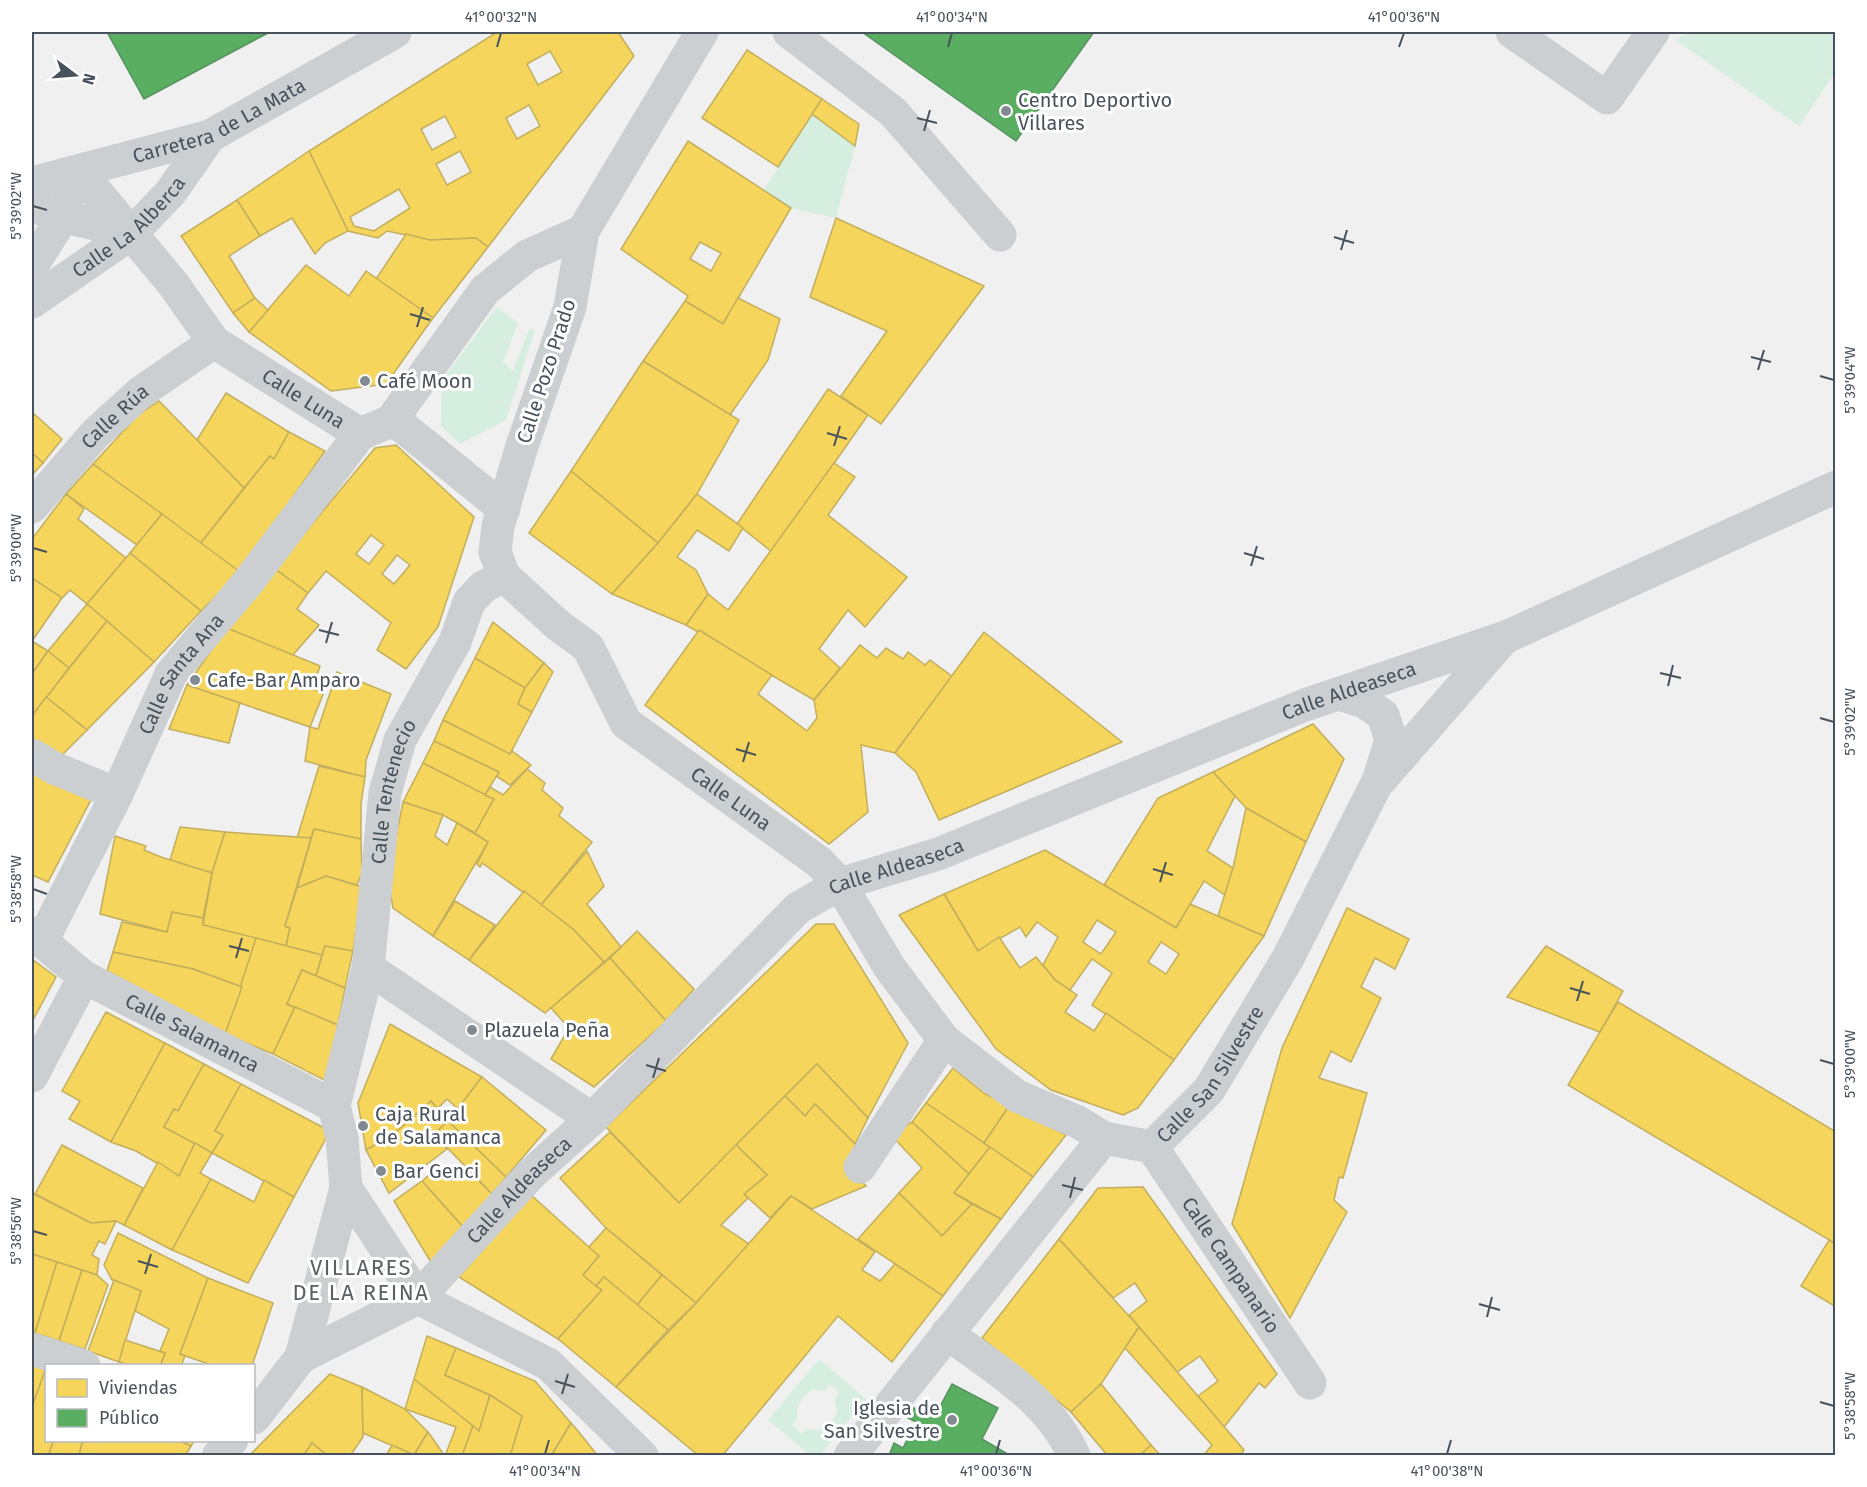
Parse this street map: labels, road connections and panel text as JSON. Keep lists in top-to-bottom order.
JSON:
{
  "streets": {
    "street": [
      "Carretera de La Mata",
      "Calle La Alberca",
      "Calle Pozo Prado",
      "Calle Luna",
      "Calle Rúa",
      "Calle Santa Ana",
      "Calle Aldeaseca",
      "Calle Tentenecio",
      "Calle Salamanca",
      "Calle San Silvestre",
      "Calle Campanario"
    ]
  },
  "crossings": [
    ["Carretera de La Mata", "Calle La Alberca"],
    ["Carretera de La Mata", "Calle Luna"],
    ["Calle La Alberca", "Calle Luna"],
    ["Calle Luna", "Calle Rúa"],
    ["Calle Luna", "Calle Santa Ana"],
    ["Calle Luna", "Calle Aldeaseca"],
    ["Calle Luna", "Calle Tentenecio"],
    ["Calle Luna", "Calle San Silvestre"],
    ["Calle Santa Ana", "Calle Salamanca"],
    ["Calle Aldeaseca", "Calle San Silvestre"],
    ["Calle Tentenecio", "Calle Salamanca"],
    ["Calle San Silvestre", "Calle Campanario"]
  ],
  "districts": ["VILLARES DE LA REINA"],
  "places": [
    "Centro Deportivo Villares",
    "Café Moon",
    "Cafe-Bar Amparo",
    "Plazuela Peña",
    "Caja Rural de Salamanca",
    "Bar Genci",
    "Iglesia de San Silvestre"
  ],
  "legend": ["Viviendas", "Público"],
  "north": "right",
  "coordinates": [
    "41°00'32\"N",
    "41°00'34\"N",
    "41°00'36\"N",
    "5°39'02\"W",
    "5°39'04\"W",
    "5°39'00\"W",
    "5°38'58\"W",
    "5°38'56\"W",
    "41°00'38\"N"
  ]
}
